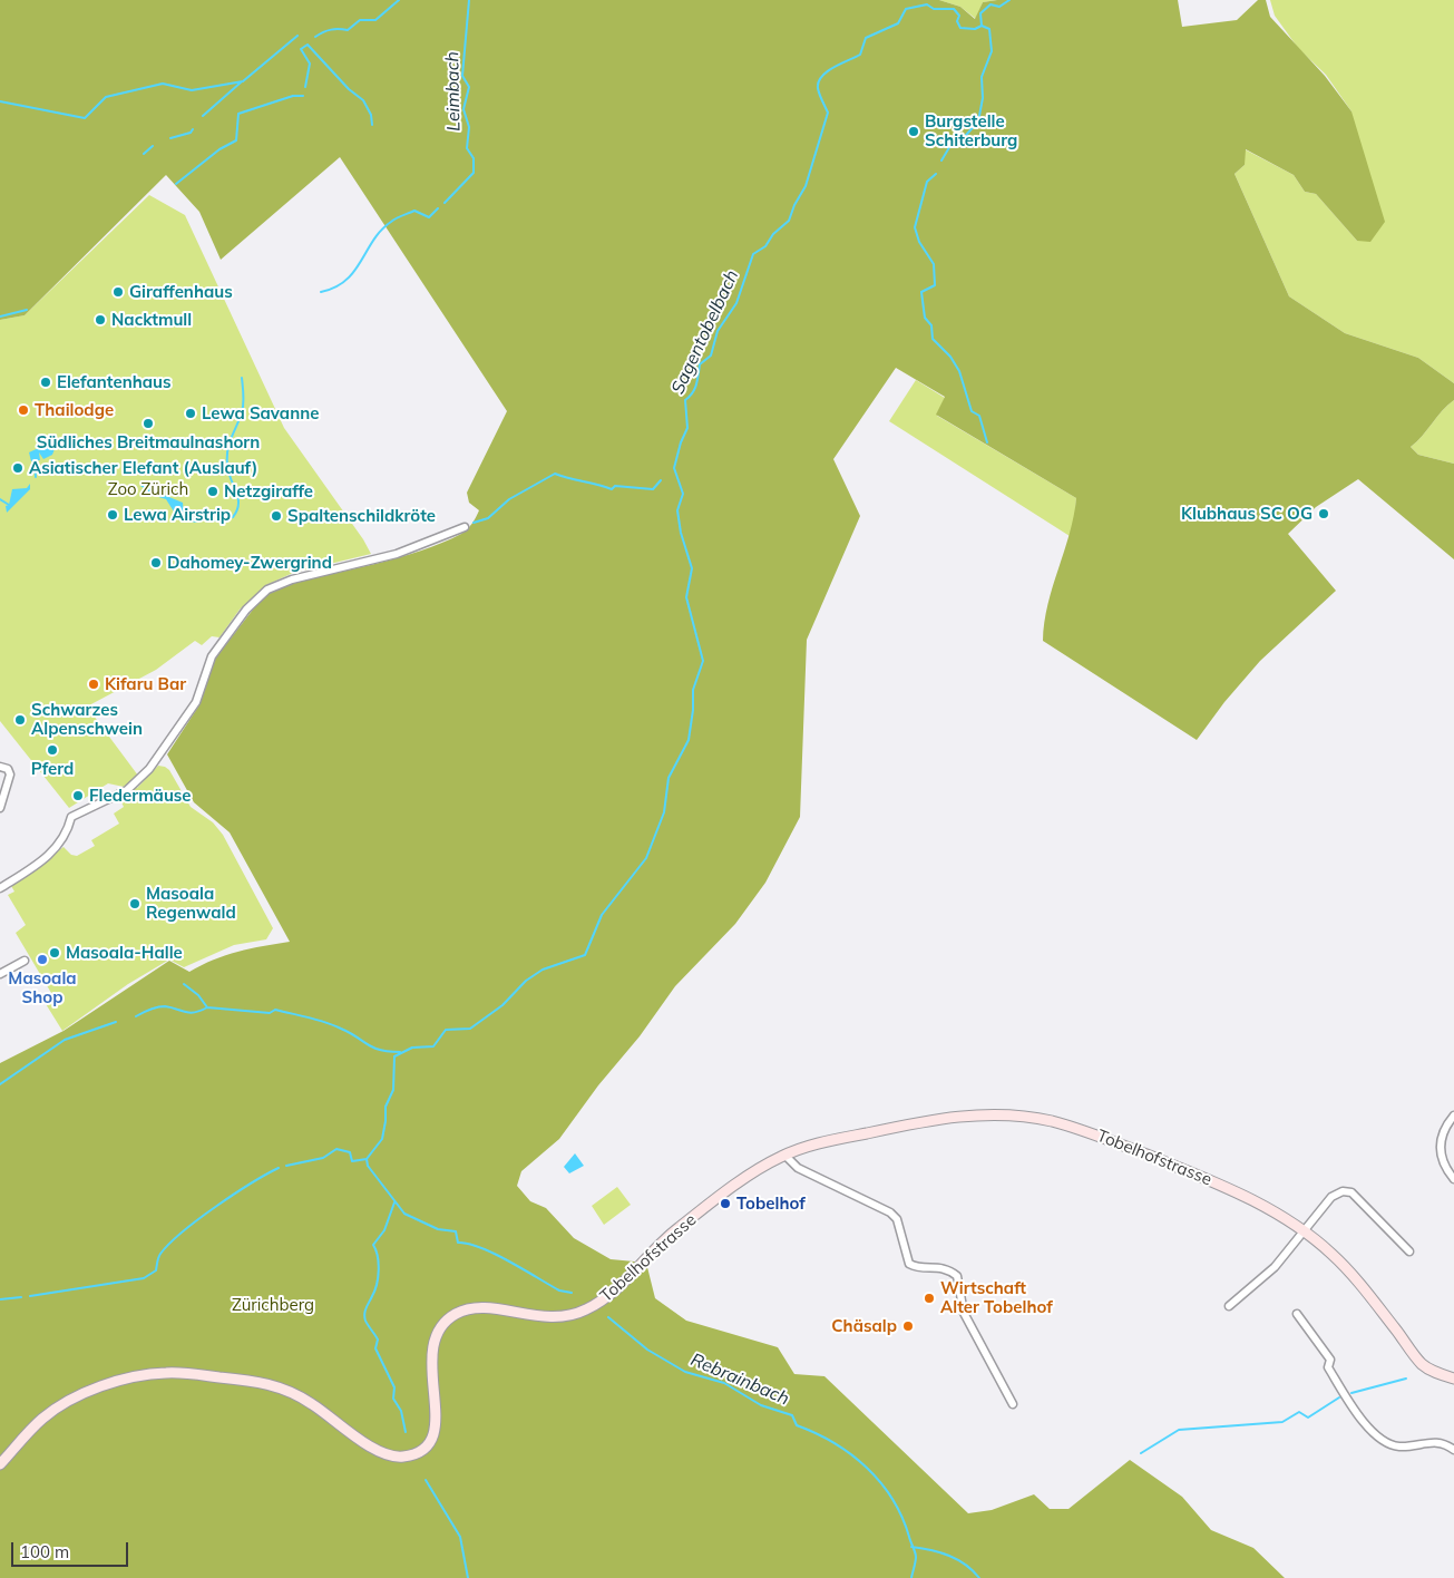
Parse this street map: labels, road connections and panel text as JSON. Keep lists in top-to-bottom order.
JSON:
{
  "streets": {
    "main road": ["Tobelhofstrasse"]
  },
  "water": ["Leimbach", "Sagentobelbach", "Rebrainbach"],
  "parks": ["Zoo Zürich", "Zürichberg"],
  "places": [
    "Burgstelle Schiterburg",
    "Giraffenhaus",
    "Nacktmull",
    "Elefantenhaus",
    "Thailodge",
    "Lewa Savanne",
    "Südliches Breitmaulnashorn",
    "Asiatischer Elefant (Auslauf)",
    "Netzgiraffe",
    "Klubhaus SC OG",
    "Lewa Airstrip",
    "Spaltenschildkröte",
    "Dahomey-Zwergrind",
    "Kifaru Bar",
    "Schwarzes Alpenschwein",
    "Pferd",
    "Fledermäuse",
    "Masoala Regenwald",
    "Masoala-Halle",
    "Masoala Shop",
    "Tobelhof",
    "Wirtschaft Alter Tobelhof",
    "Chäsalp"
  ],
  "scale_bar": "100 m"
}
